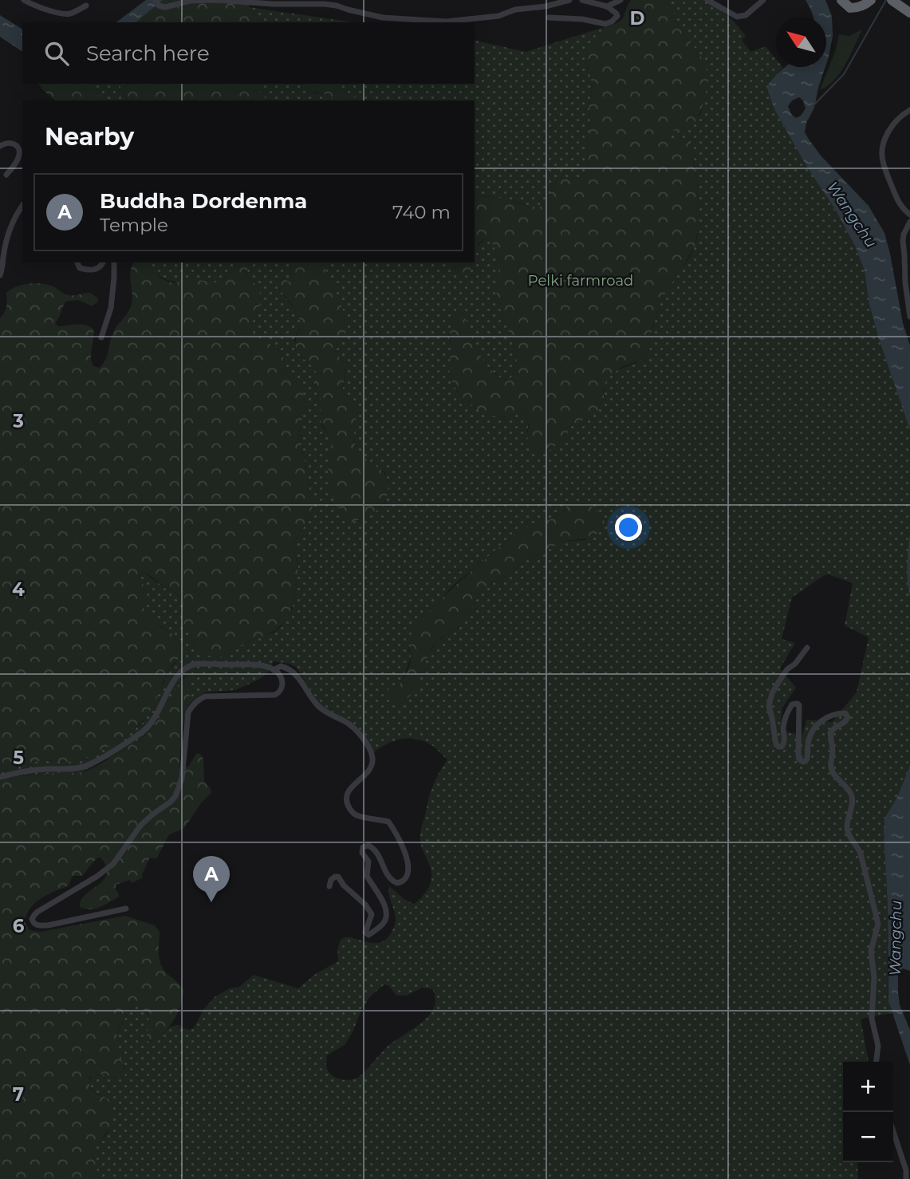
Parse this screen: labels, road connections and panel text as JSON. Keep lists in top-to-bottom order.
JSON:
{
  "water": ["Wangchu"],
  "parks": ["Pelki farmroad"],
  "north": "top left",
  "page": {
    "search": "Search here",
    "heading": "Nearby",
    "list": [
      {
        "mark": "A",
        "name": "Buddha Dordenma",
        "note": "Temple",
        "value": "740 m"
      }
    ],
    "pins": "A",
    "map_buttons": ["+", "−"]
  },
  "grid": {
    "columns": ["D"],
    "rows": [
      "3",
      "4",
      "5",
      "6",
      "7"
    ]
  }
}
